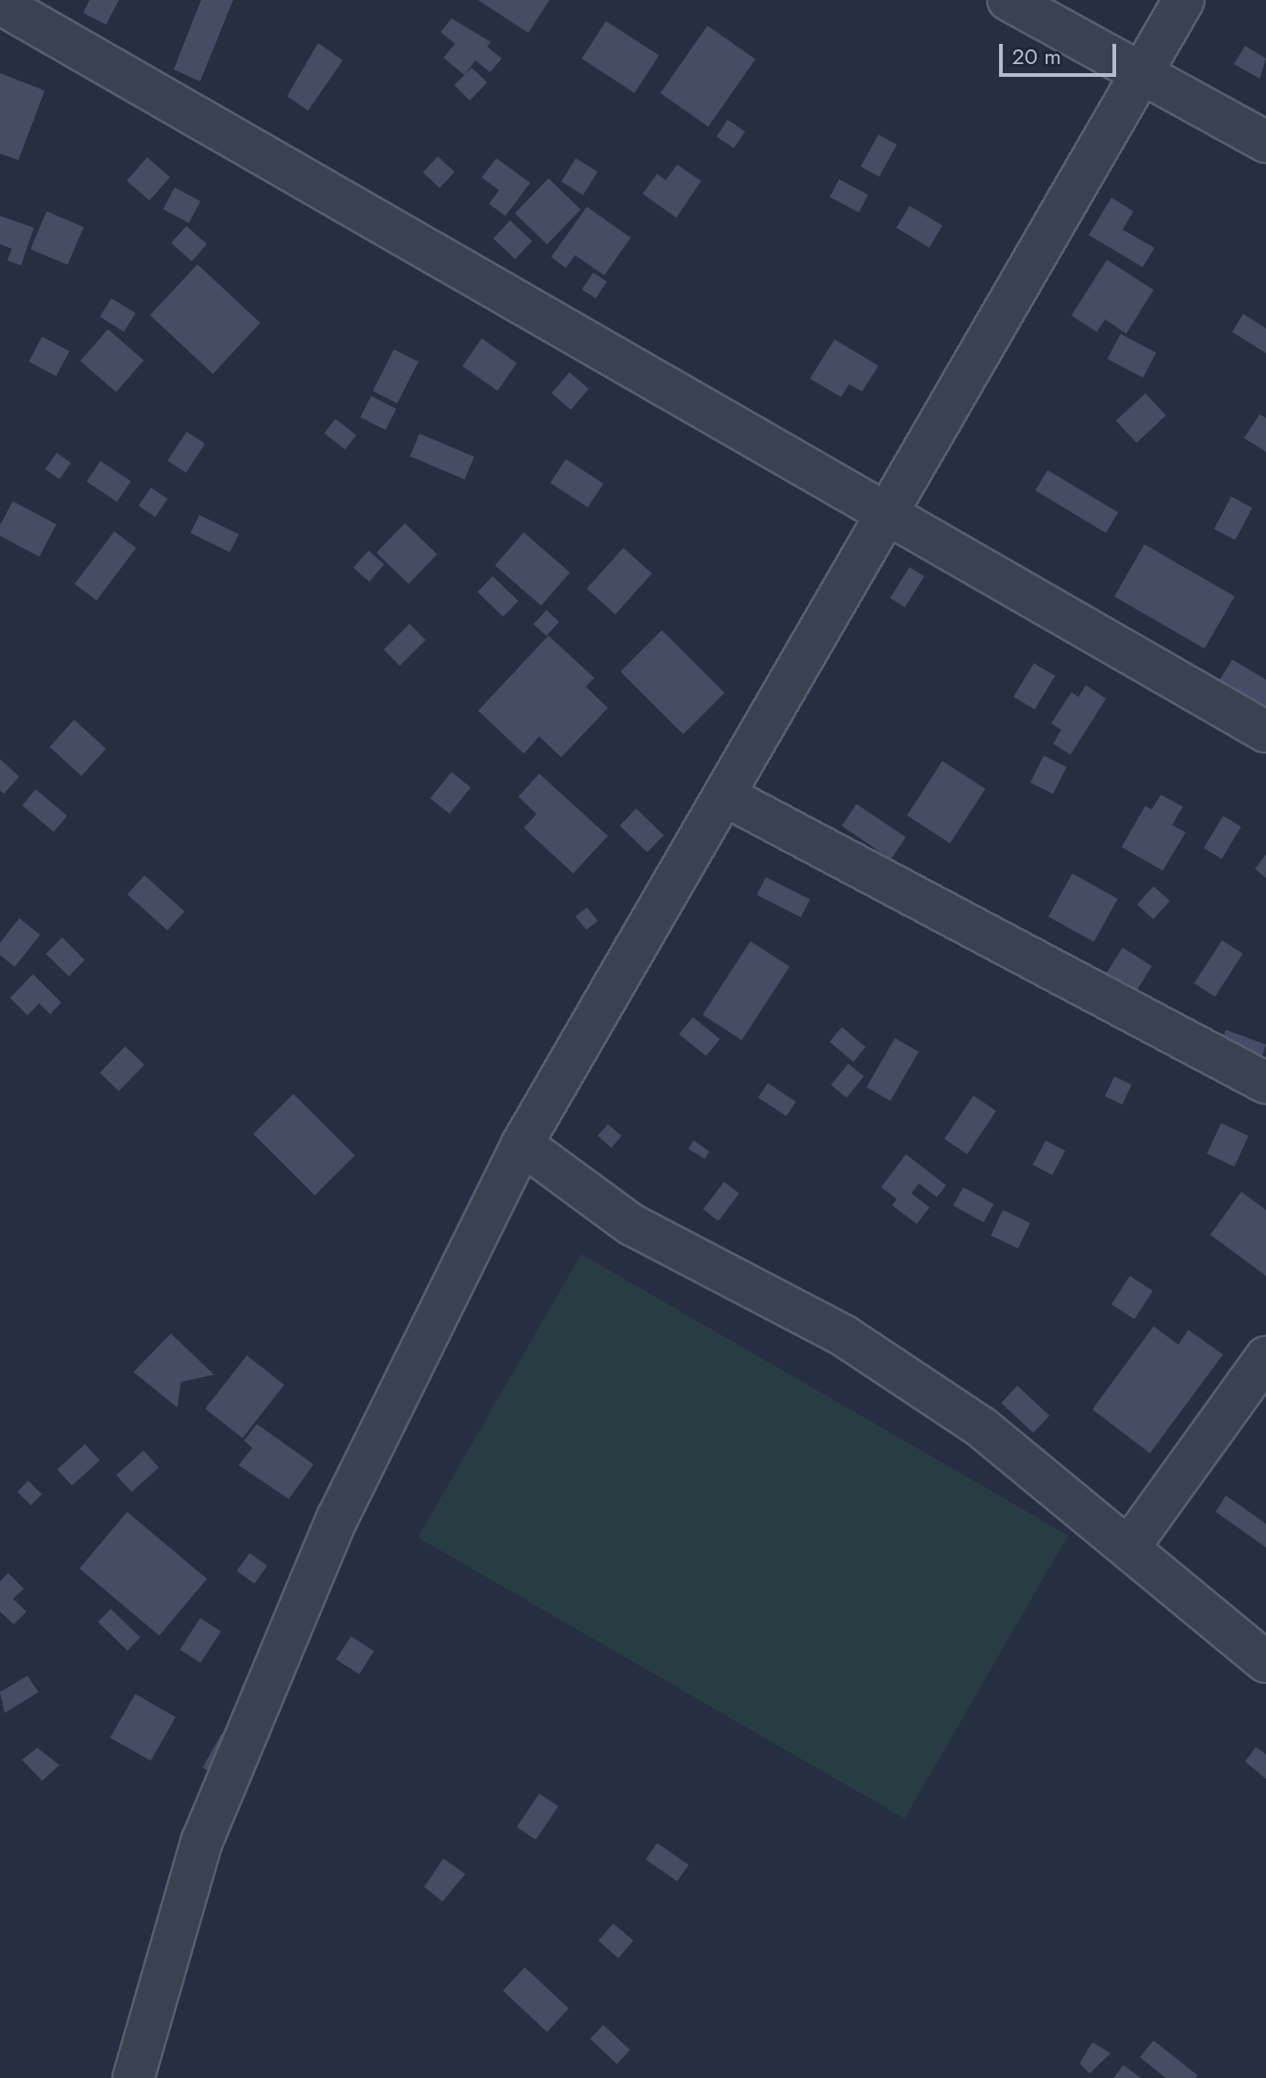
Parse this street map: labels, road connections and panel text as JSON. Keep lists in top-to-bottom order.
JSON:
{
  "scale_bar": "20 m"
}
